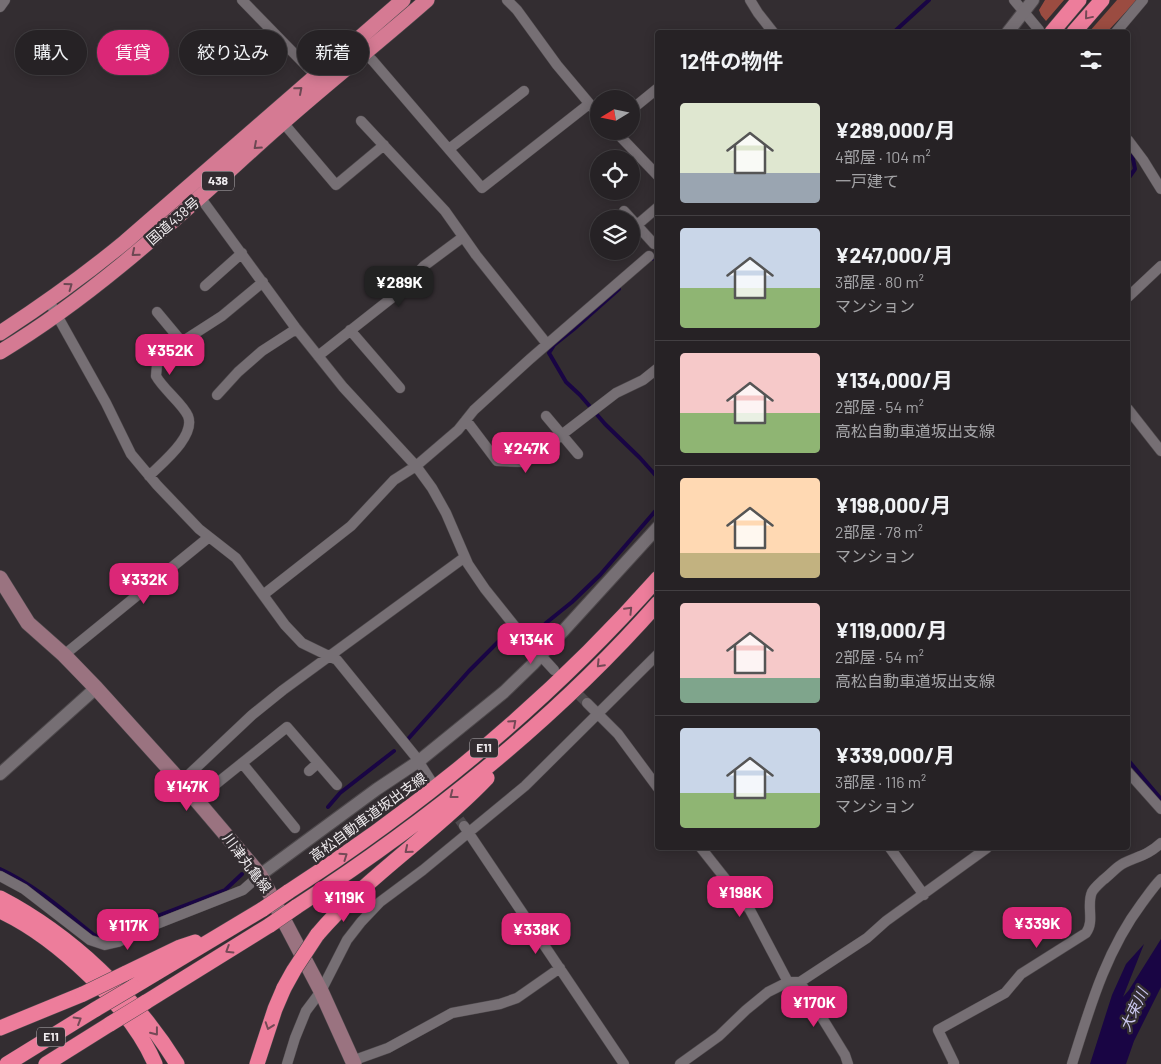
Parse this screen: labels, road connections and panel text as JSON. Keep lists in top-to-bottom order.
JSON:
{
  "streets": {
    "highway": [
      "438",
      "国道438号",
      "E11",
      "高松自動車道坂出支線"
    ],
    "main road": ["川津丸亀線"]
  },
  "water": ["大束川"],
  "north": "left",
  "page": {
    "chip": [
      "購入",
      "賃貸",
      "絞り込み",
      "新着"
    ],
    "heading": "12件の物件",
    "list": [
      {
        "name": "¥289,000/月",
        "note": "4部屋 · 104 m² · 一戸建て"
      },
      {
        "name": "¥247,000/月",
        "note": "3部屋 · 80 m² · マンション"
      },
      {
        "name": "¥134,000/月",
        "note": "2部屋 · 54 m² · 高松自動車道坂出支線"
      },
      {
        "name": "¥198,000/月",
        "note": "2部屋 · 78 m² · マンション"
      },
      {
        "name": "¥119,000/月",
        "note": "2部屋 · 54 m² · 高松自動車道坂出支線"
      },
      {
        "name": "¥339,000/月",
        "note": "3部屋 · 116 m² · マンション"
      }
    ],
    "price": [
      "¥289K",
      "¥352K",
      "¥247K",
      "¥332K",
      "¥134K",
      "¥147K",
      "¥198K",
      "¥119K",
      "¥339K",
      "¥117K",
      "¥338K",
      "¥170K"
    ]
  }
}
